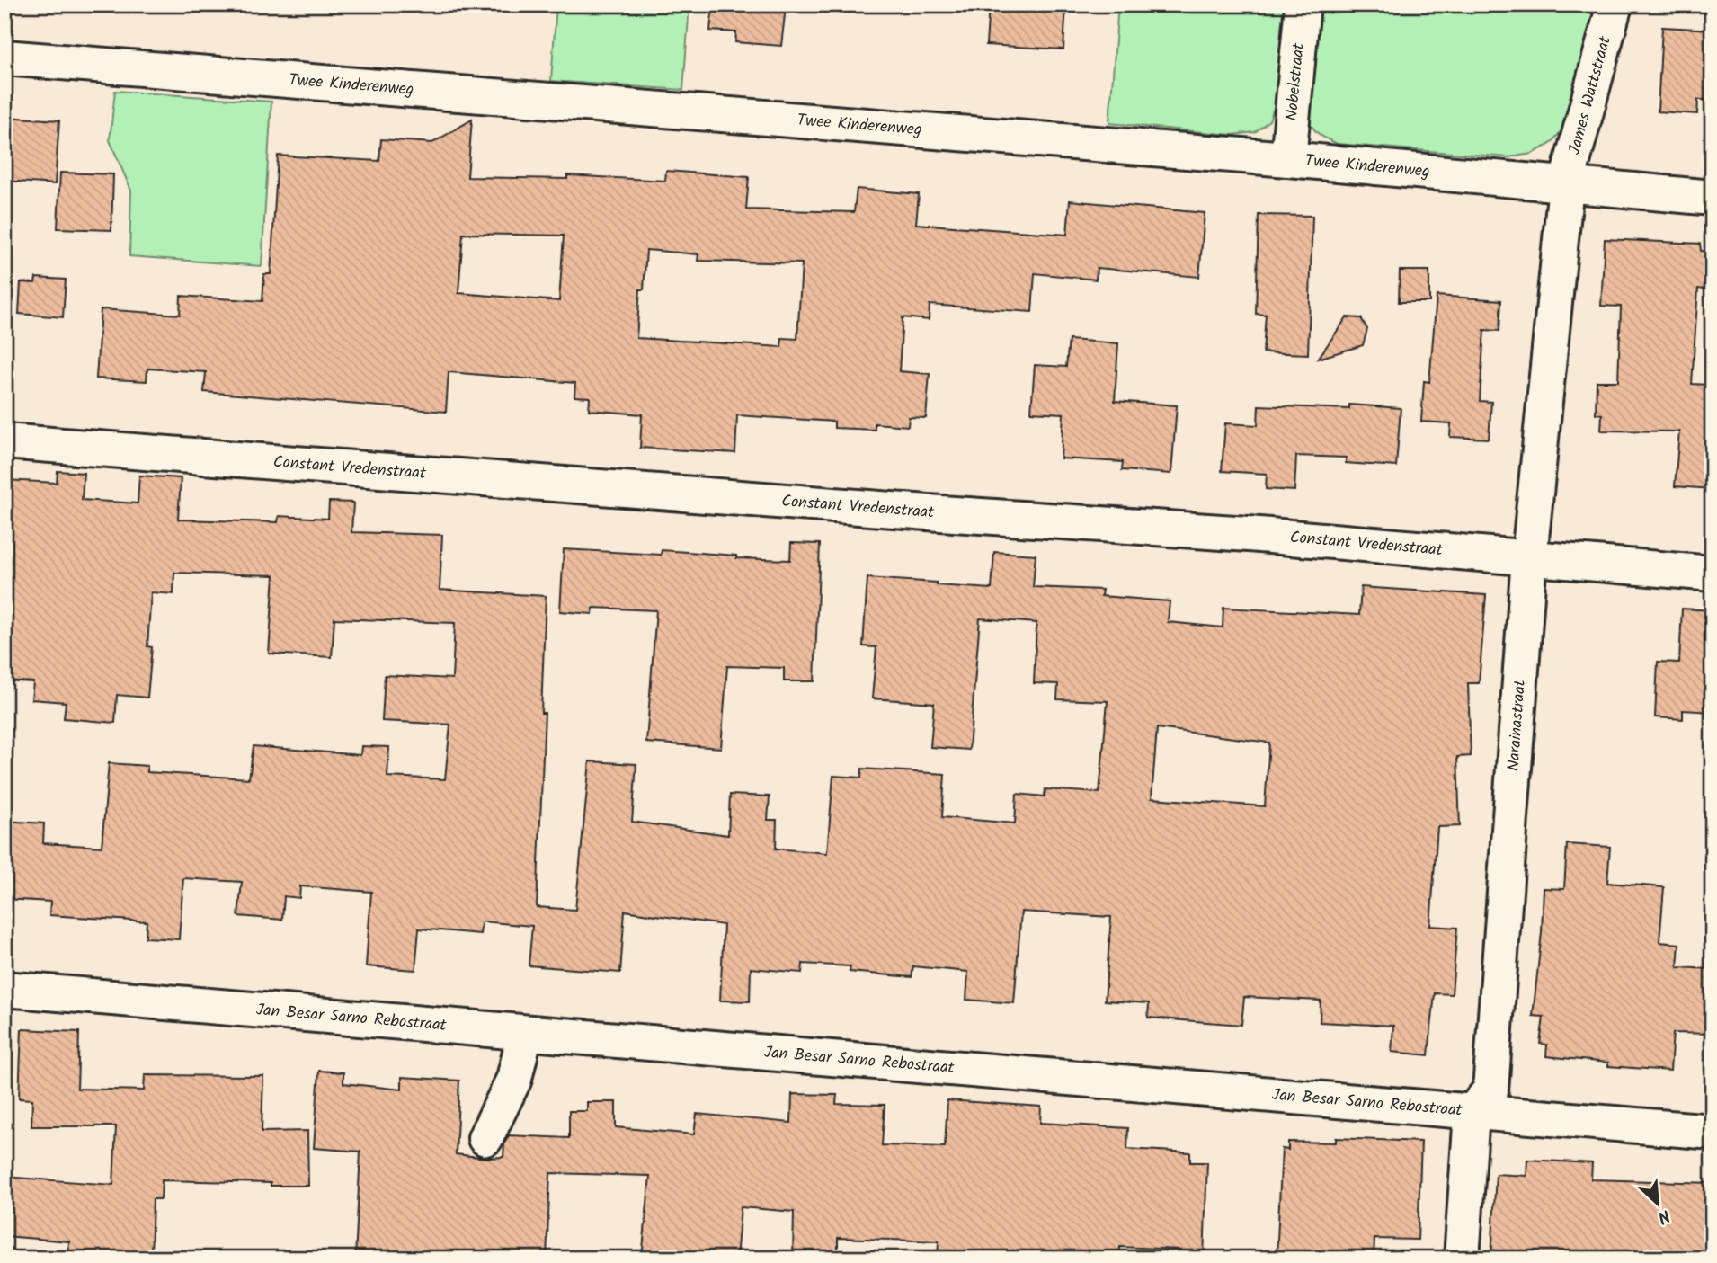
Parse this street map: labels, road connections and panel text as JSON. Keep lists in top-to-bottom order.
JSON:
{
  "streets": {
    "street": [
      "Nobelstraat",
      "Twee Kinderenweg",
      "James Wattstraat",
      "Constant Vredenstraat",
      "Narainastraat",
      "Jan Besar Sarno Rebostraat"
    ]
  },
  "crossings": [
    ["Nobelstraat", "Twee Kinderenweg"],
    ["Twee Kinderenweg", "James Wattstraat"],
    ["Twee Kinderenweg", "Narainastraat"],
    ["James Wattstraat", "Narainastraat"],
    ["Constant Vredenstraat", "Narainastraat"],
    ["Narainastraat", "Jan Besar Sarno Rebostraat"]
  ],
  "north": "bottom right"
}
